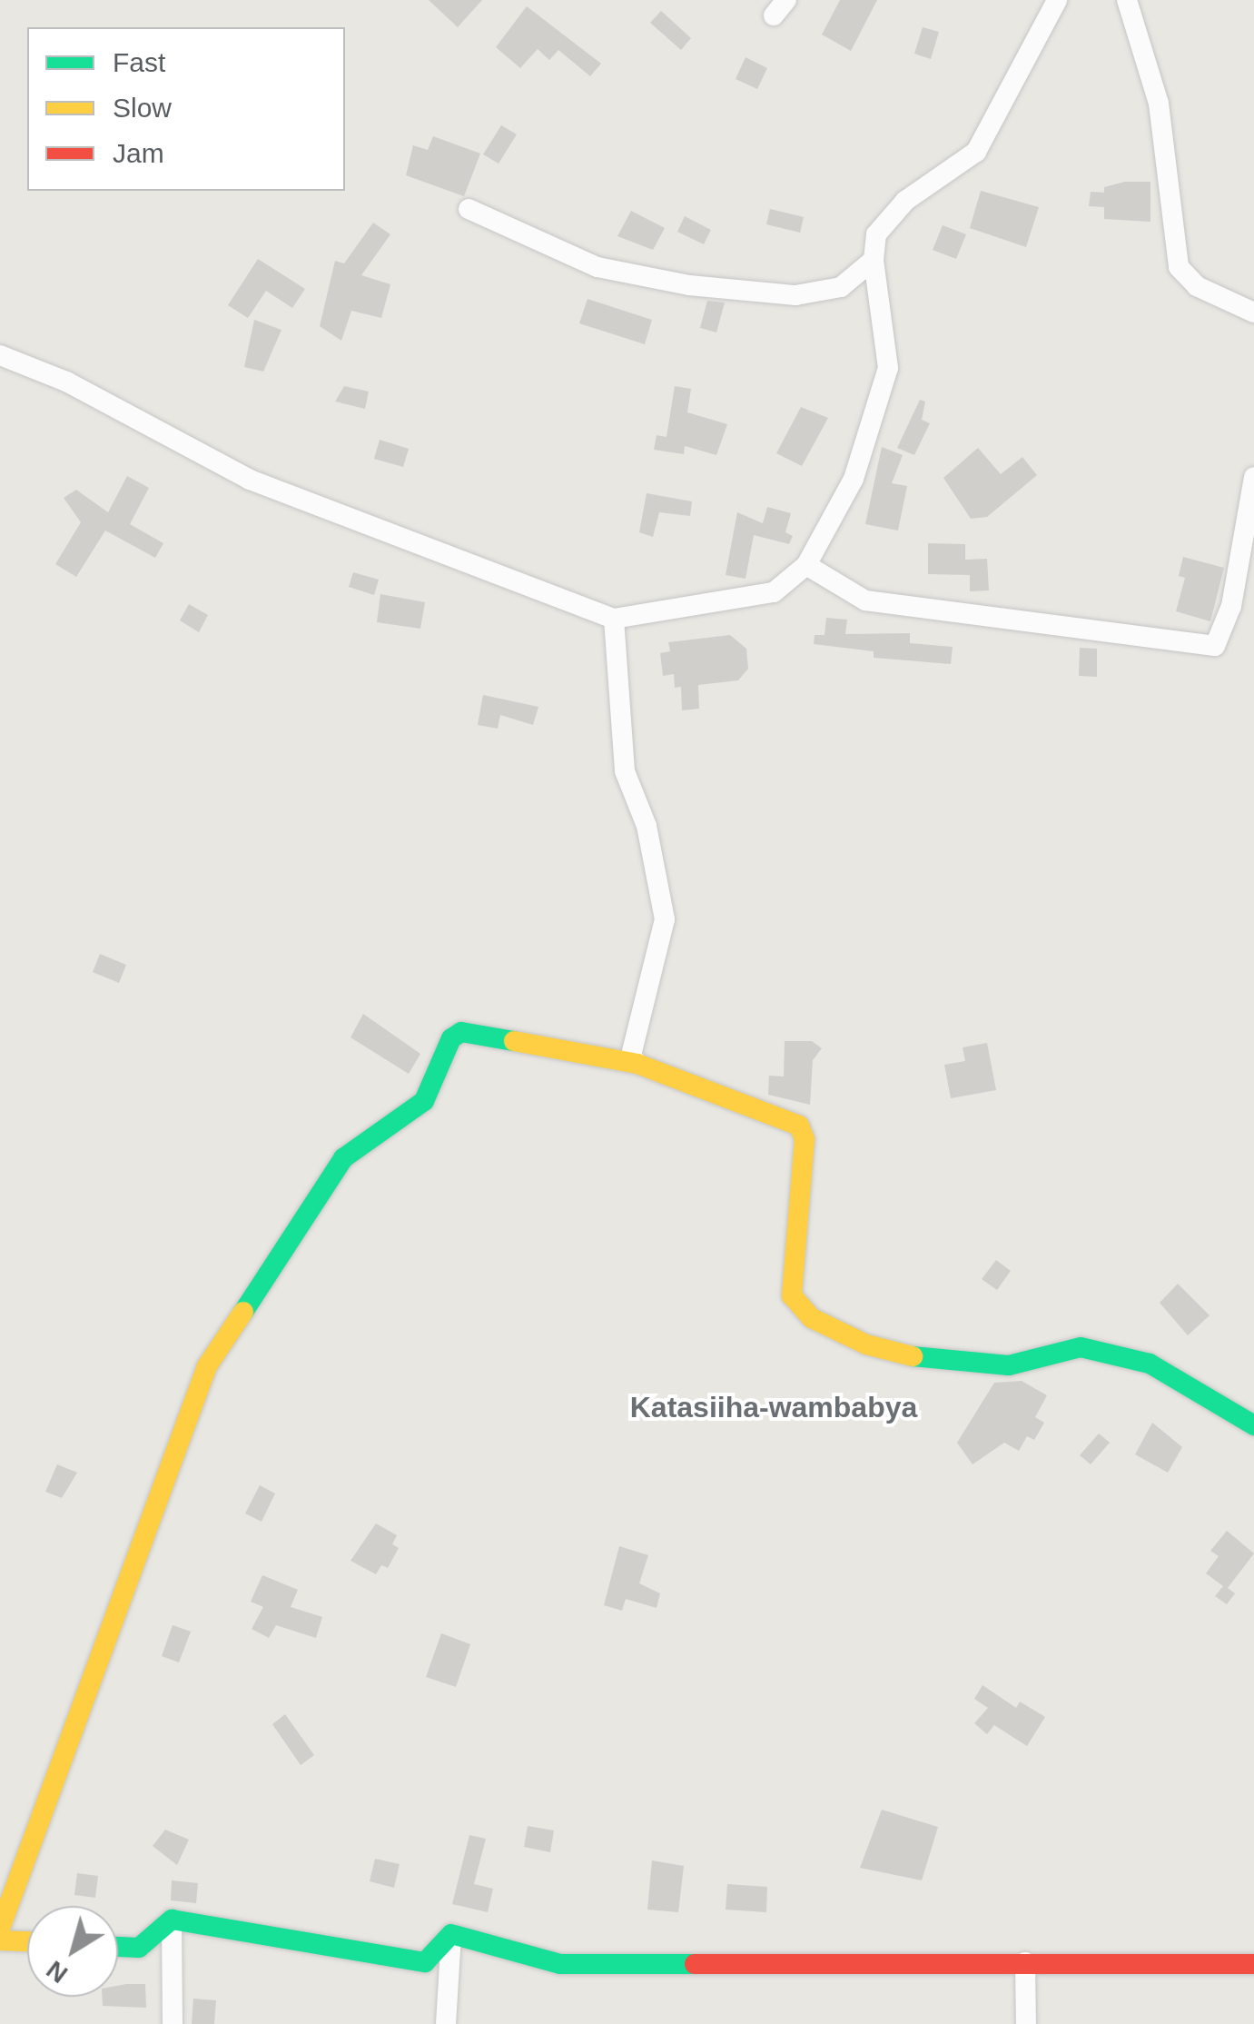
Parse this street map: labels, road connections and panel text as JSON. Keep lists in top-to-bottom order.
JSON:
{
  "districts": ["Katasiiha-wambabya"],
  "legend": ["Fast", "Slow", "Jam"],
  "north": "bottom left"
}
